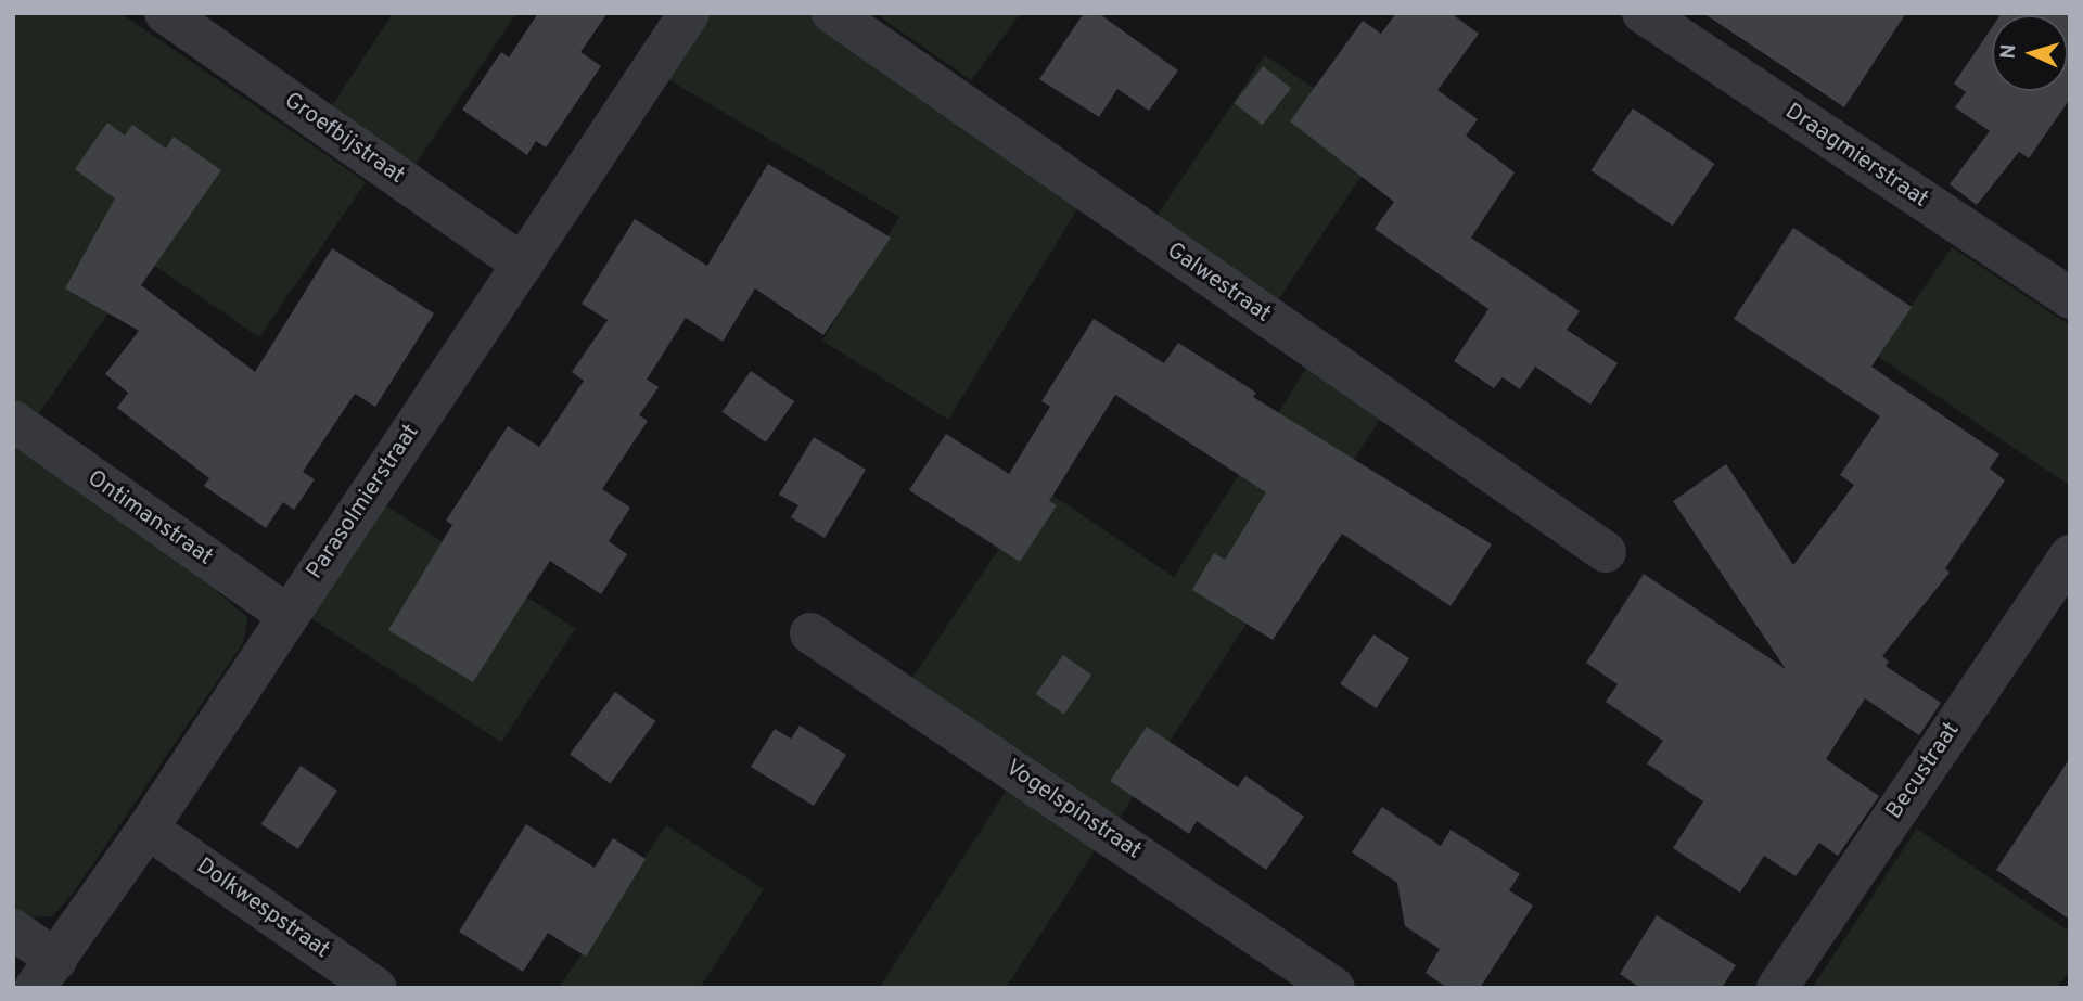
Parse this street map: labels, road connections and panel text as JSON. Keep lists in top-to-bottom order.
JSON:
{
  "streets": {
    "street": [
      "Groefbijstraat",
      "Draagmierstraat",
      "Galwestraat",
      "Parasolmierstraat",
      "Ontimanstraat",
      "Becustraat",
      "Vogelspinstraat",
      "Dolkwespstraat"
    ]
  },
  "crossings": [
    ["Groefbijstraat", "Parasolmierstraat"],
    ["Parasolmierstraat", "Ontimanstraat"],
    ["Parasolmierstraat", "Dolkwespstraat"]
  ],
  "north": "left"
}
